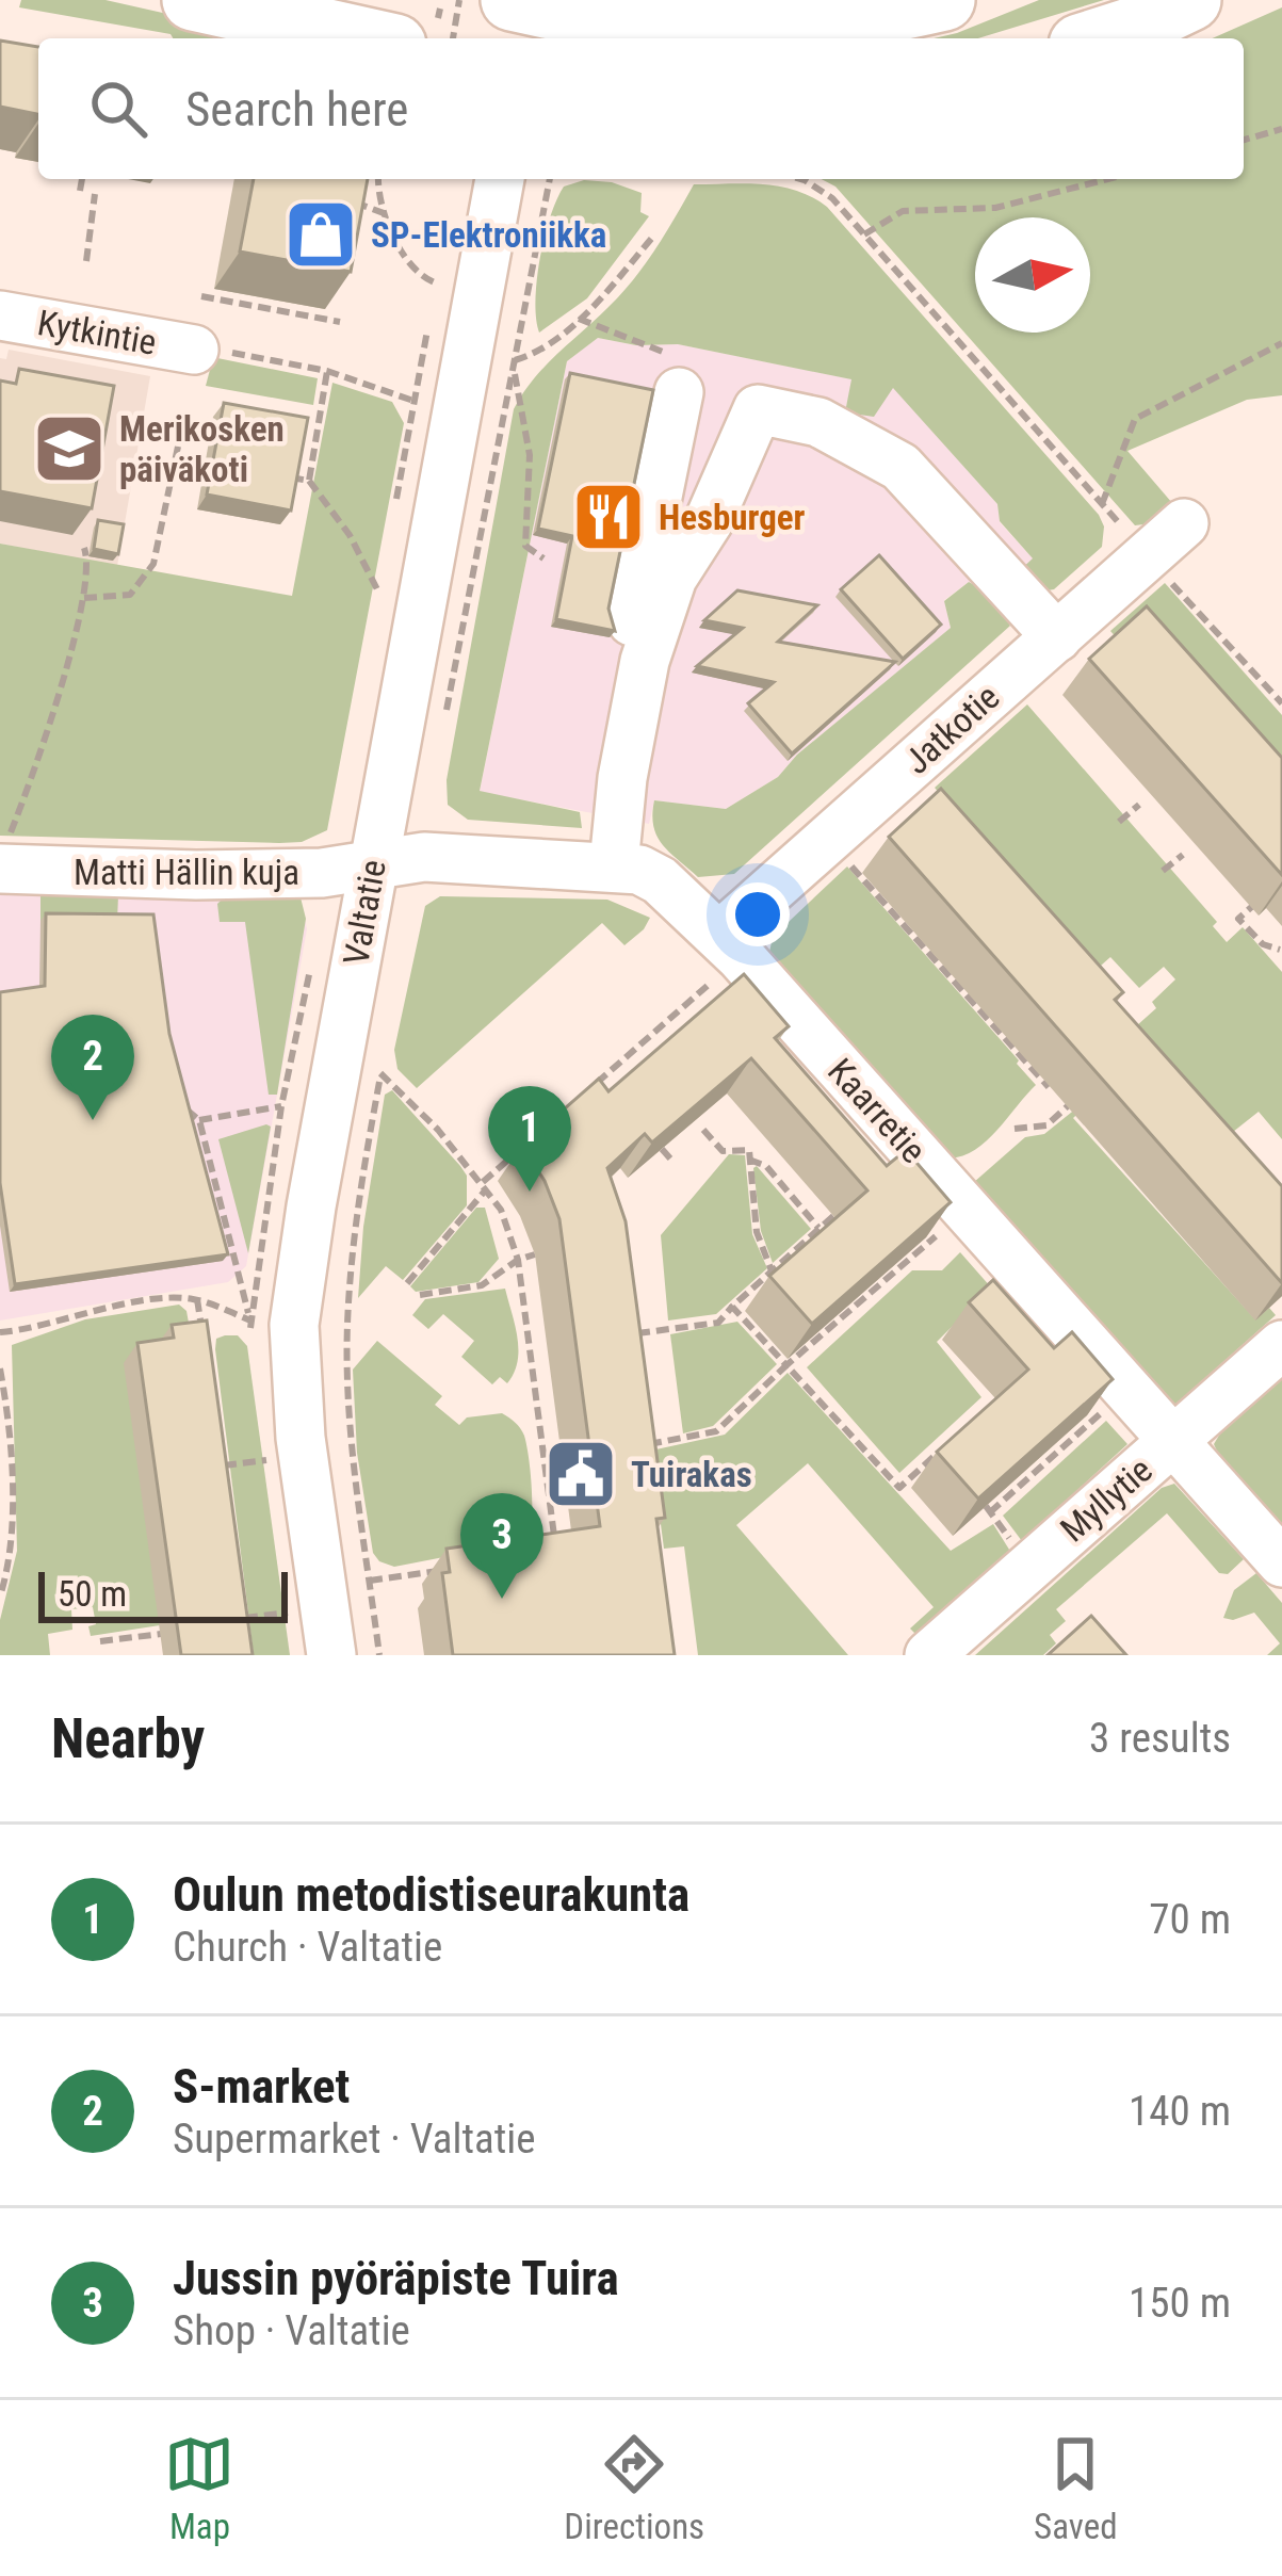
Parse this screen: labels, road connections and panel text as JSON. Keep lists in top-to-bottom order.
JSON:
{
  "streets": {
    "street": [
      "Kytkintie",
      "Jatkotie",
      "Matti Hällin kuja",
      "Valtatie",
      "Kaarretie",
      "Myllytie"
    ]
  },
  "crossings": [
    ["Jatkotie", "Kaarretie"],
    ["Matti Hällin kuja", "Valtatie"],
    ["Matti Hällin kuja", "Kaarretie"],
    ["Valtatie", "Kaarretie"],
    ["Kaarretie", "Myllytie"]
  ],
  "places": {
    "shop": ["SP-Elektroniikka"],
    "school or university": ["Merikosken päiväkoti"],
    "restaurant": ["Hesburger"],
    "public building": ["Tuirakas"]
  },
  "scale_bar": "50 m",
  "north": "right",
  "page": {
    "search": "Search here",
    "pins": ["2", "1", "3"],
    "scale": "50 m",
    "heading": ["Nearby", "3 results"],
    "list": [
      {
        "mark": "1",
        "name": "Oulun metodistiseurakunta",
        "note": "Church · Valtatie",
        "value": "70 m"
      },
      {
        "mark": "2",
        "name": "S-market",
        "note": "Supermarket · Valtatie",
        "value": "140 m"
      },
      {
        "mark": "3",
        "name": "Jussin pyöräpiste Tuira",
        "note": "Shop · Valtatie",
        "value": "150 m"
      }
    ],
    "nav": ["Map", "Directions", "Saved"]
  }
}
